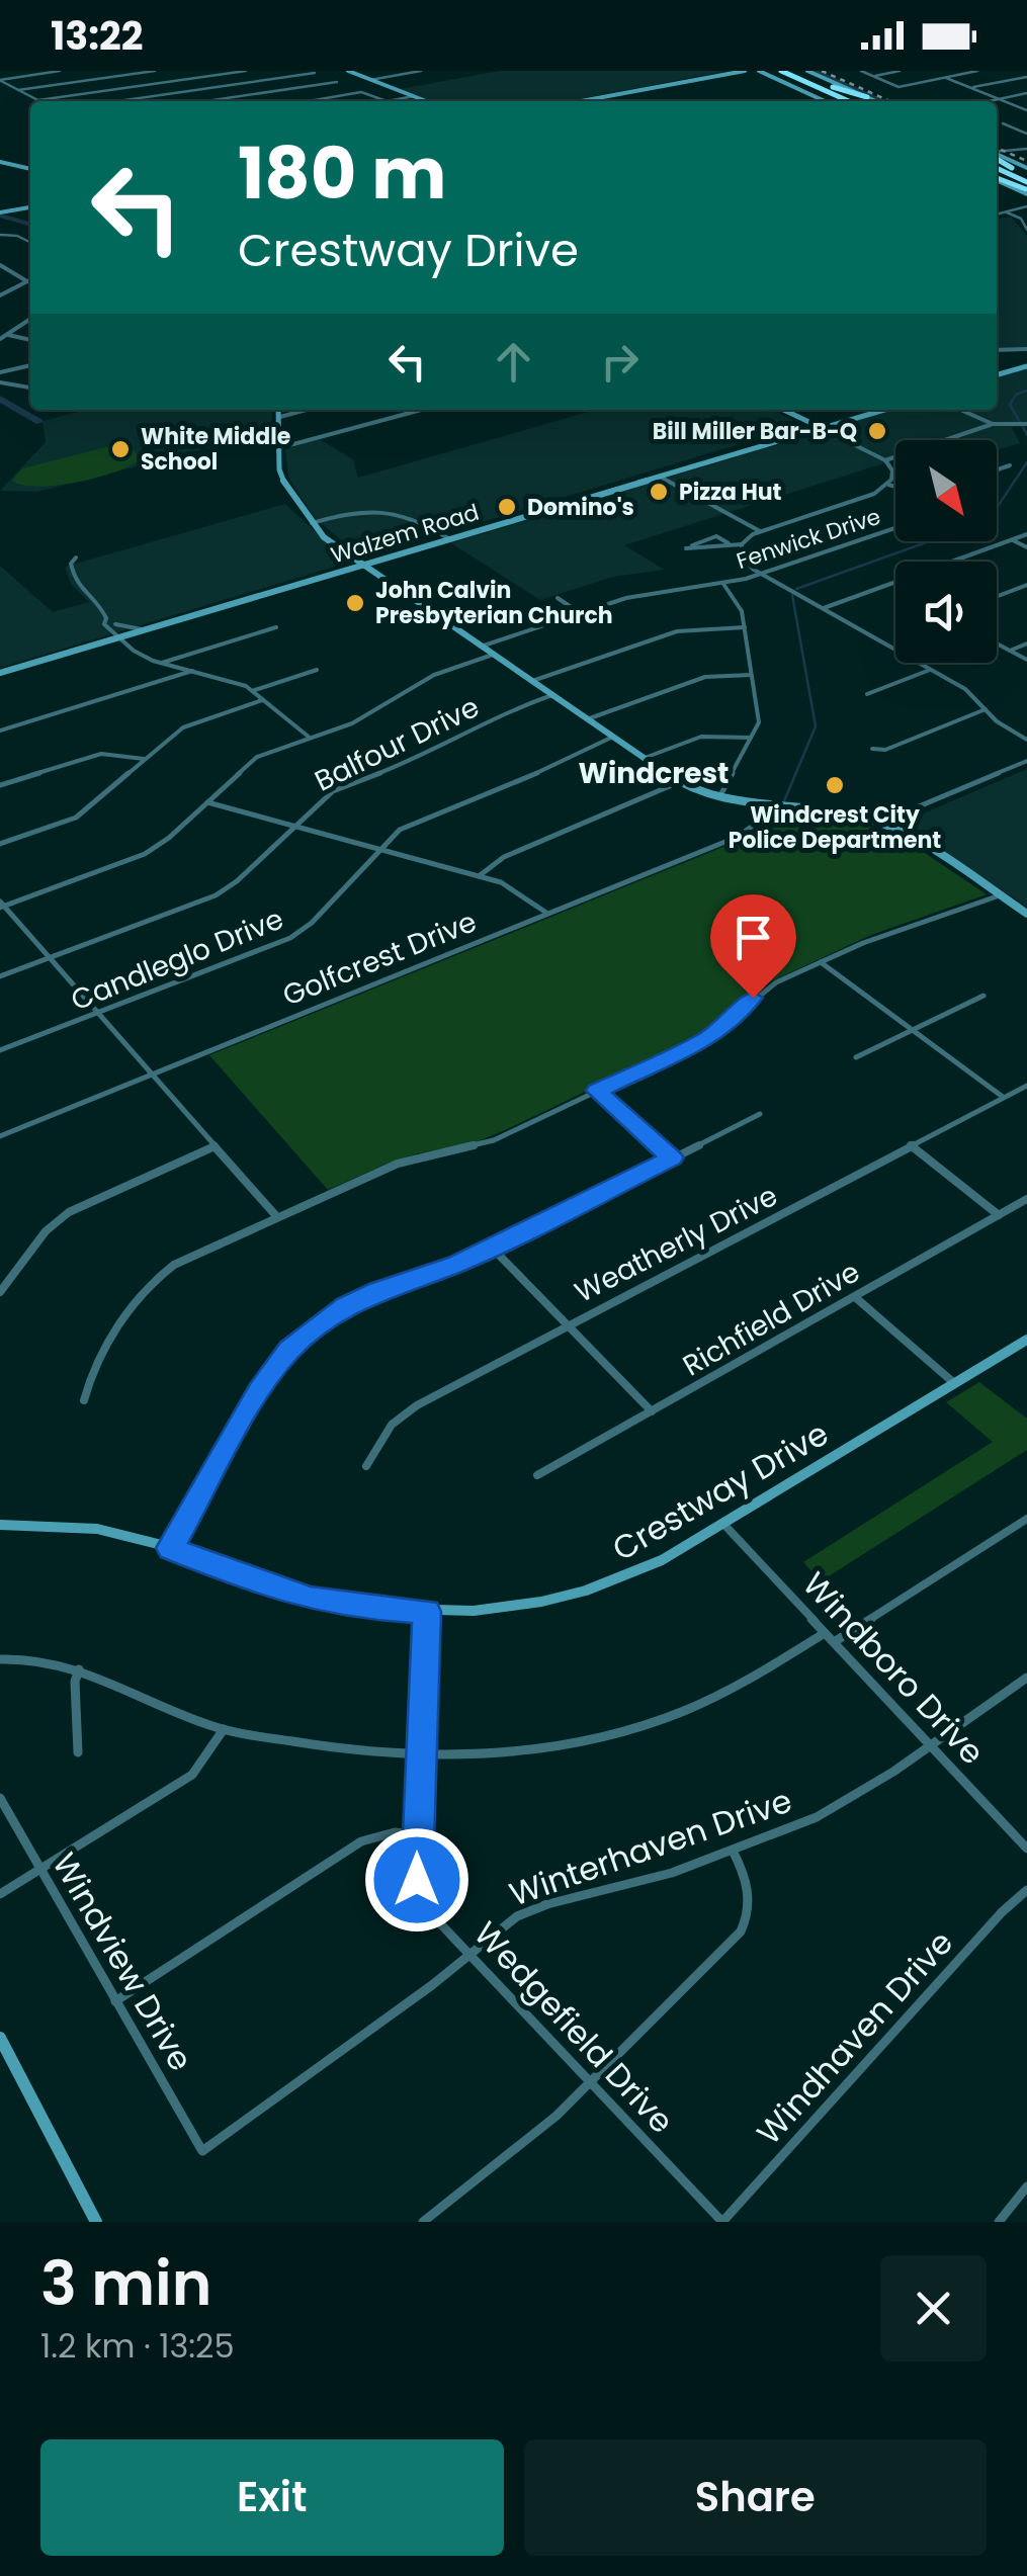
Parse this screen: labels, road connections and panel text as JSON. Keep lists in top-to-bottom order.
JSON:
{
  "streets": {
    "main road": ["Walzem Road", "Crestway Drive"],
    "street": [
      "Fenwick Drive",
      "Balfour Drive",
      "Golfcrest Drive",
      "Candleglo Drive",
      "Weatherly Drive",
      "Richfield Drive",
      "Windboro Drive",
      "Winterhaven Drive",
      "Windview Drive",
      "Wedgefield Drive",
      "Windhaven Drive"
    ]
  },
  "crossings": [
    ["Crestway Drive", "Windboro Drive"],
    ["Crestway Drive", "Wedgefield Drive"],
    ["Windboro Drive", "Winterhaven Drive"],
    ["Winterhaven Drive", "Windview Drive"],
    ["Winterhaven Drive", "Wedgefield Drive"],
    ["Wedgefield Drive", "Windhaven Drive"]
  ],
  "districts": ["Windcrest"],
  "places": [
    "Bill Miller Bar-B-Q",
    "White Middle School",
    "Pizza Hut",
    "Domino's",
    "John Calvin Presbyterian Church",
    "Windcrest City Police Department"
  ],
  "north": "bottom right",
  "page": {
    "status": "13:22",
    "turn": ["180 m", "Crestway Drive"],
    "heading": ["3 min", "1.2 km · 13:25"],
    "buttons": ["Exit", "Share"]
  }
}
